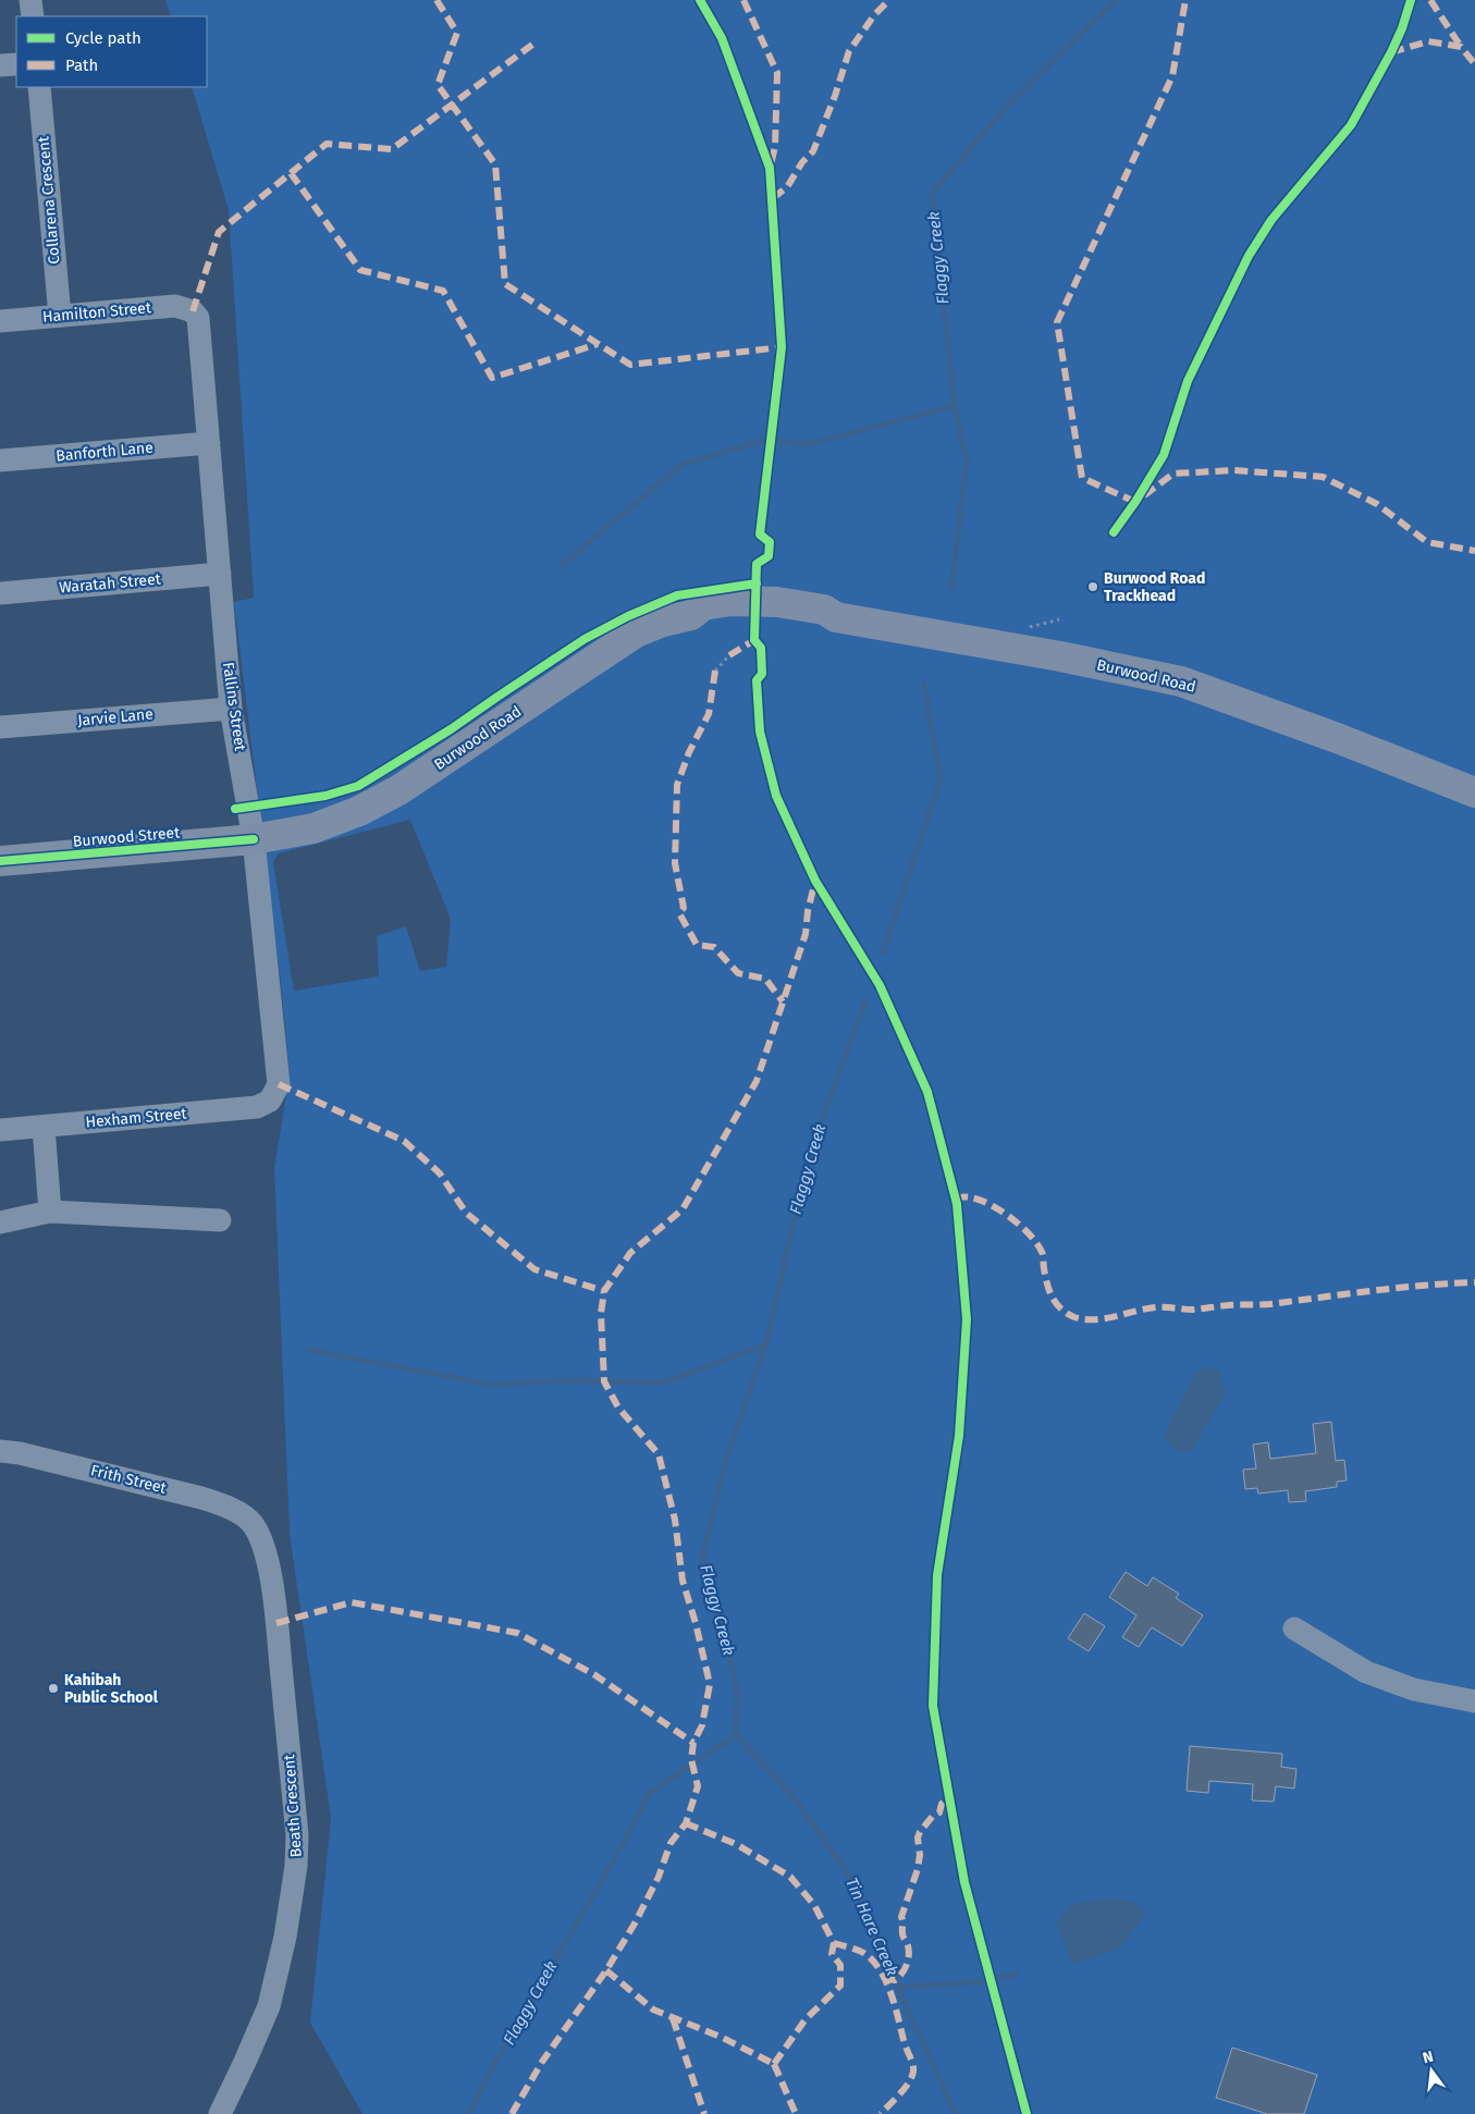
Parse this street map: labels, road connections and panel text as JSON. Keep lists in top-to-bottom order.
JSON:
{
  "streets": {
    "main road": ["Burwood Road", "Burwood Street"],
    "street": [
      "Collarena Crescent",
      "Hamilton Street",
      "Banforth Lane",
      "Waratah Street",
      "Fallins Street",
      "Jarvie Lane",
      "Hexham Street",
      "Frith Street",
      "Beath Crescent"
    ]
  },
  "crossings": [
    ["Collarena Crescent", "Hamilton Street"],
    ["Hamilton Street", "Fallins Street"],
    ["Banforth Lane", "Fallins Street"],
    ["Waratah Street", "Fallins Street"],
    ["Burwood Road", "Fallins Street"],
    ["Burwood Road", "Burwood Street"],
    ["Fallins Street", "Jarvie Lane"],
    ["Fallins Street", "Burwood Street"],
    ["Fallins Street", "Hexham Street"],
    ["Frith Street", "Beath Crescent"]
  ],
  "water": ["Flaggy Creek", "Tin Hare Creek"],
  "places": ["Burwood Road Trackhead", "Kahibah Public School"],
  "legend": ["Cycle path", "Path"],
  "north": "top"
}
